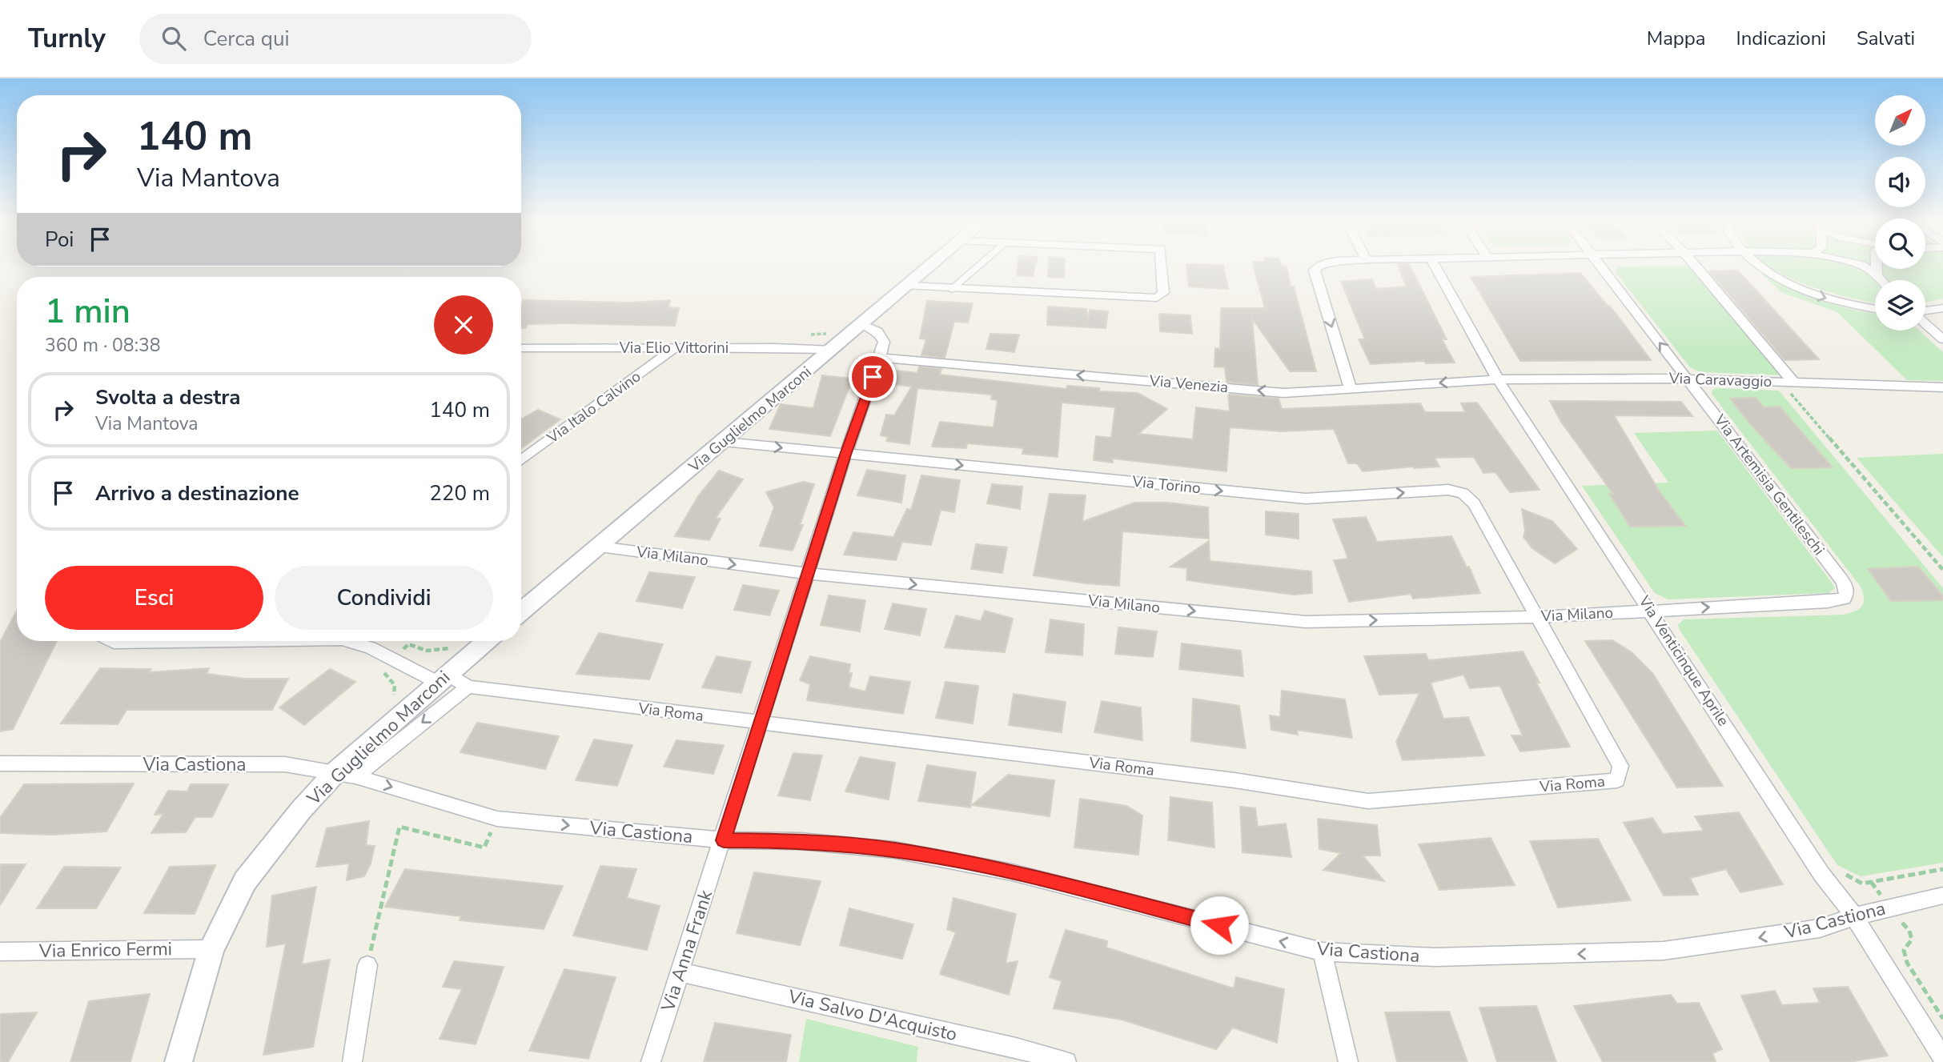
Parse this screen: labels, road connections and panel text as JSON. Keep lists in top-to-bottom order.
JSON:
{
  "streets": {
    "main road": ["Via Guglielmo Marconi"],
    "street": [
      "Via Elio Vittorini",
      "Via Caravaggio",
      "Via Venezia",
      "Via Italo Calvino",
      "Via Torino",
      "Via Artemisia Gentileschi",
      "Via Milano",
      "Via Venticinque Aprile",
      "Via Roma",
      "Via Castiona",
      "Via Enrico Fermi",
      "Via Anna Frank",
      "Via Salvo D'Acquisto"
    ]
  },
  "crossings": [
    ["Via Elio Vittorini", "Via Italo Calvino"],
    ["Via Elio Vittorini", "Via Guglielmo Marconi"],
    ["Via Caravaggio", "Via Venezia"],
    ["Via Caravaggio", "Via Artemisia Gentileschi"],
    ["Via Caravaggio", "Via Venticinque Aprile"],
    ["Via Venezia", "Via Venticinque Aprile"],
    ["Via Venezia", "Via Anna Frank"],
    ["Via Guglielmo Marconi", "Via Torino"],
    ["Via Guglielmo Marconi", "Via Milano"],
    ["Via Guglielmo Marconi", "Via Roma"],
    ["Via Guglielmo Marconi", "Via Castiona"],
    ["Via Guglielmo Marconi", "Via Enrico Fermi"],
    ["Via Torino", "Via Milano"],
    ["Via Torino", "Via Roma"],
    ["Via Torino", "Via Anna Frank"],
    ["Via Artemisia Gentileschi", "Via Milano"],
    ["Via Artemisia Gentileschi", "Via Venticinque Aprile"],
    ["Via Milano", "Via Venticinque Aprile"],
    ["Via Milano", "Via Roma"],
    ["Via Milano", "Via Anna Frank"],
    ["Via Venticinque Aprile", "Via Castiona"],
    ["Via Roma", "Via Anna Frank"],
    ["Via Castiona", "Via Anna Frank"],
    ["Via Anna Frank", "Via Salvo D'Acquisto"]
  ],
  "one_way": ["Via Venezia", "Via Torino", "Via Milano"],
  "north": "top right",
  "page": {
    "header": "Turnly",
    "search": "Cerca qui",
    "nav": ["Mappa", "Indicazioni", "Salvati"],
    "turn": ["140 m", "Via Mantova"],
    "then": "Poi",
    "heading": ["1 min", "360 m · 08:38"],
    "list": [
      {
        "name": "Svolta a destra",
        "note": "Via Mantova",
        "value": "140 m"
      },
      {
        "name": "Arrivo a destinazione",
        "value": "220 m"
      }
    ],
    "buttons": ["Esci", "Condividi"]
  }
}
